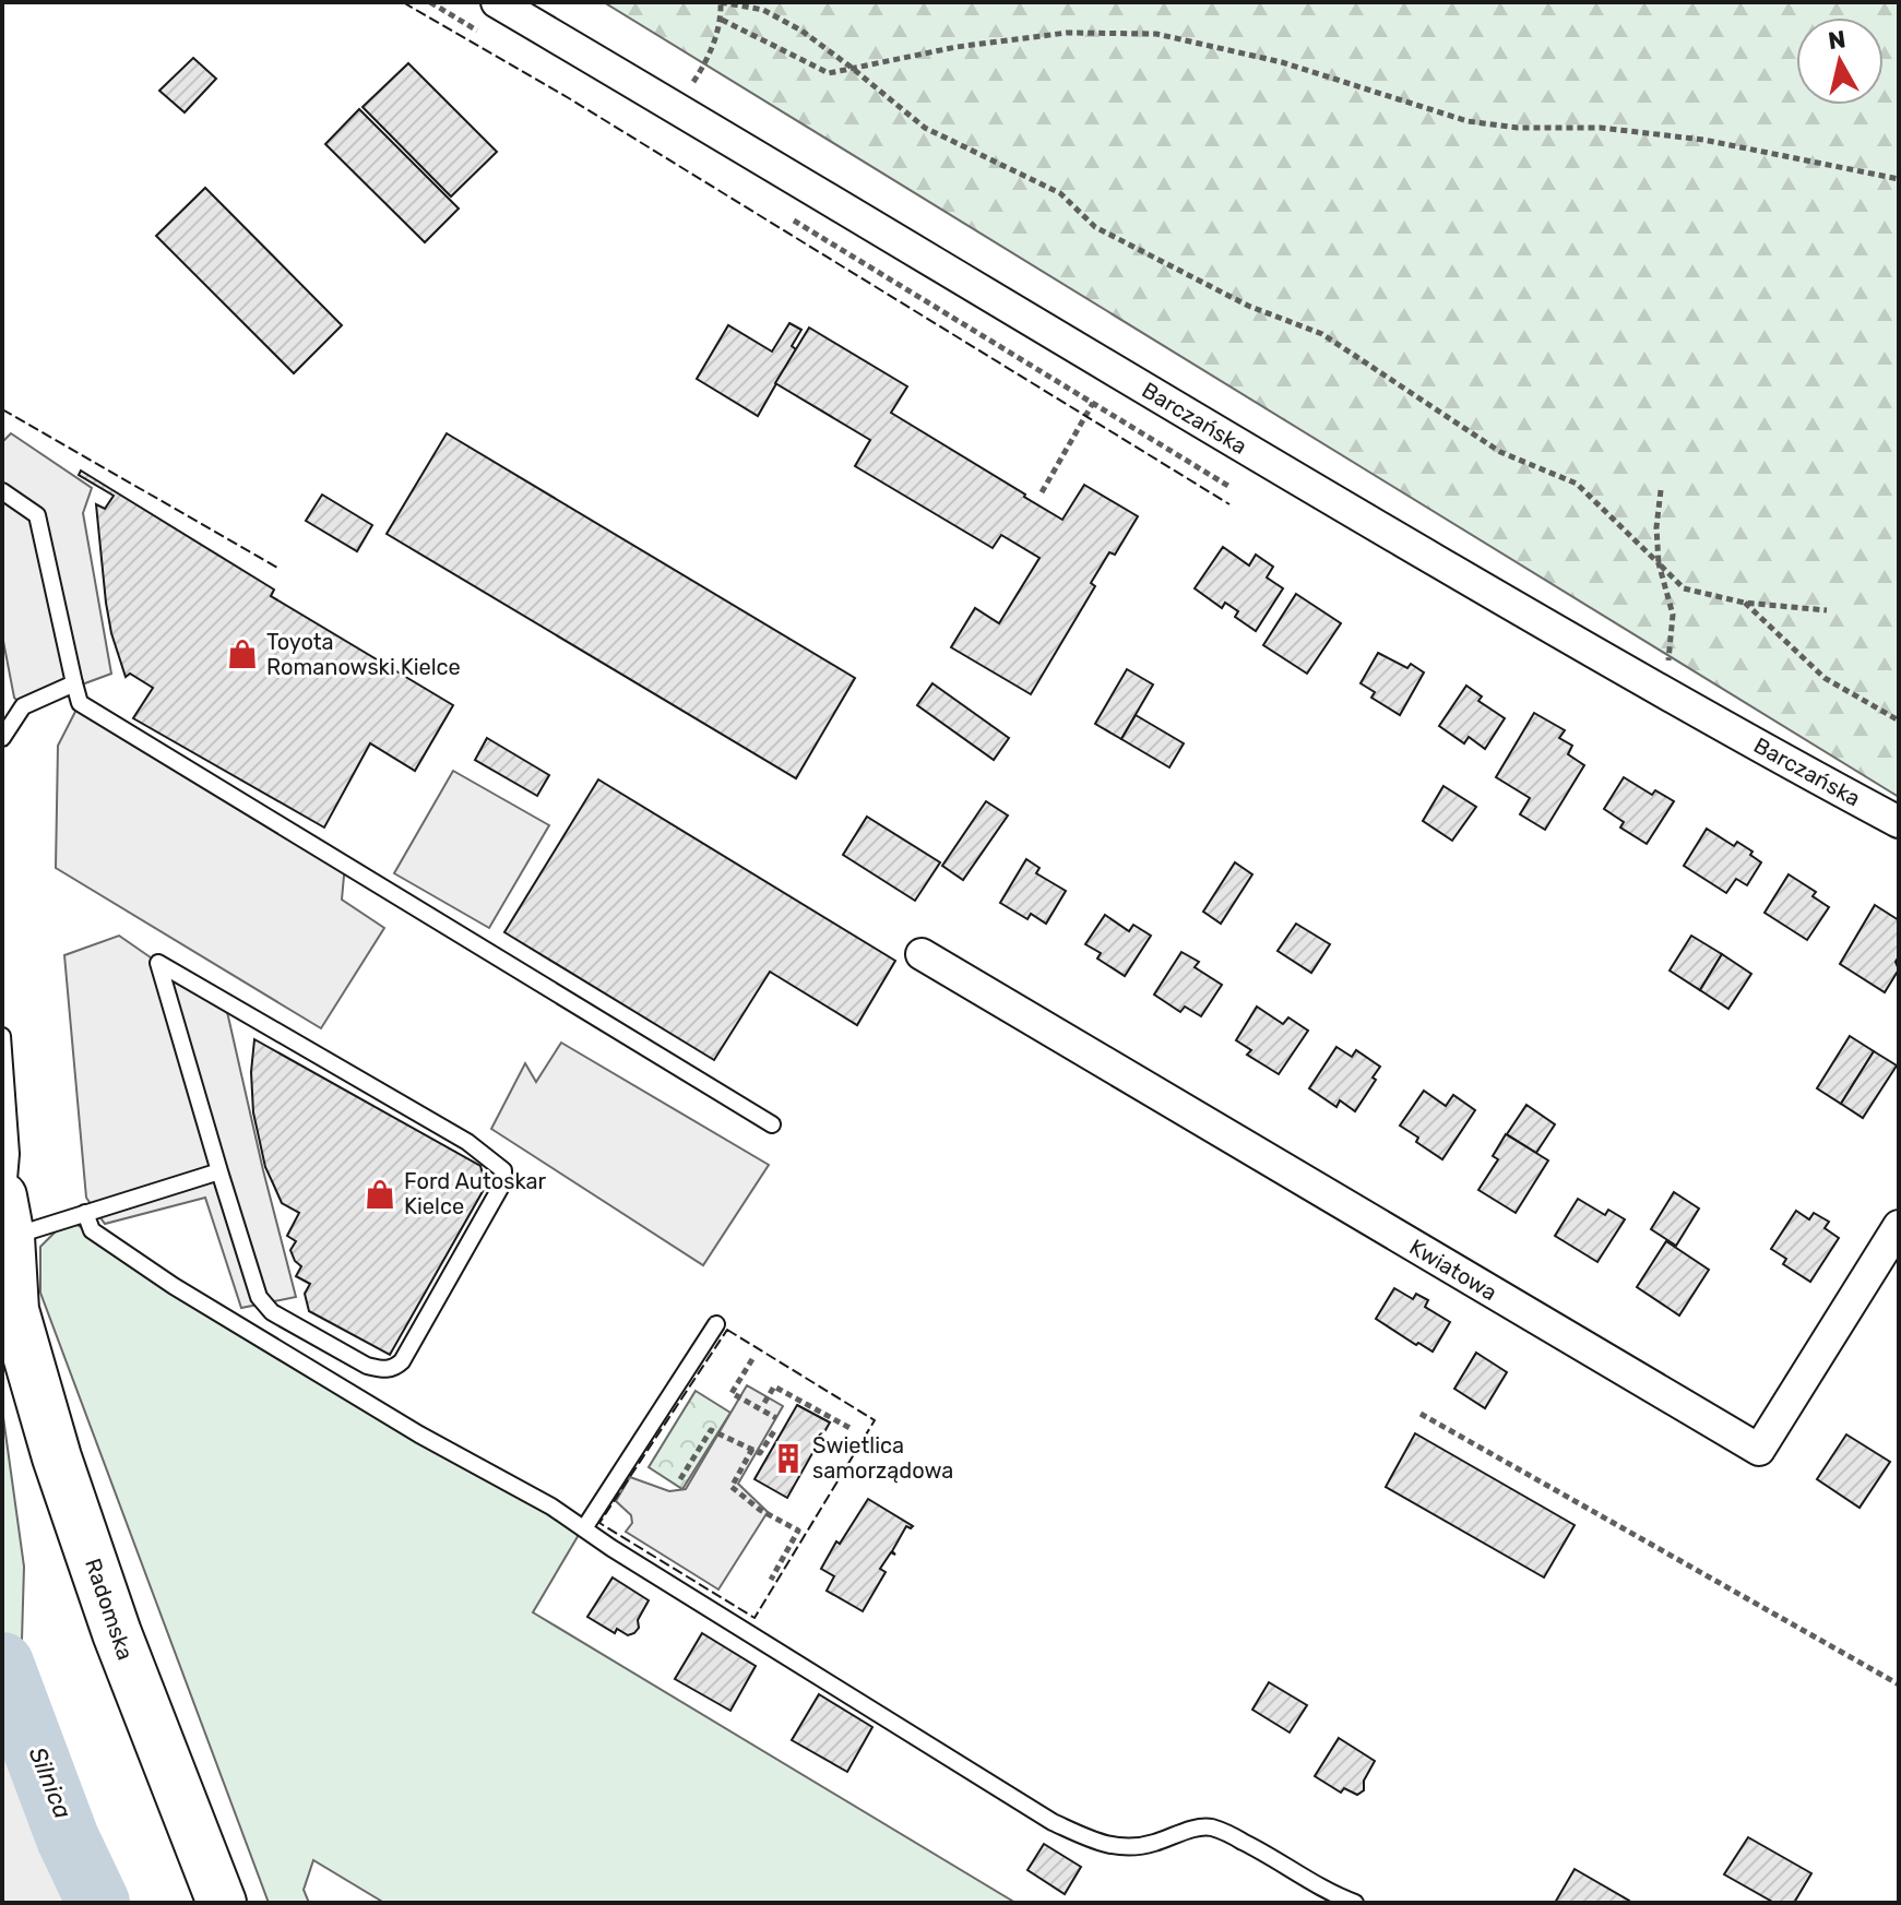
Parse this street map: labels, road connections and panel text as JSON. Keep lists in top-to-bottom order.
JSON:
{
  "streets": {
    "main road": ["Radomska"],
    "street": ["Barczańska", "Kwiatowa"]
  },
  "water": ["Silnica"],
  "places": {
    "shop": ["Toyota Romanowski Kielce", "Ford Autoskar Kielce"],
    "building": ["Świetlica samorządowa"]
  },
  "north": "top"
}
